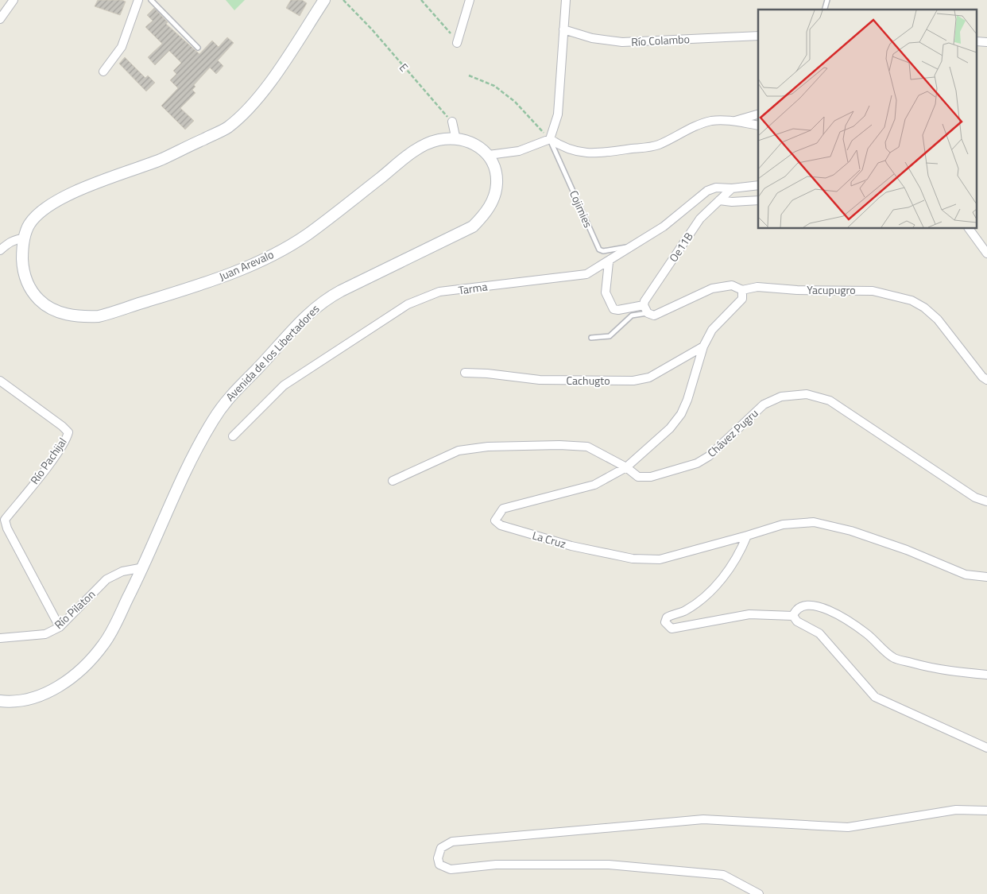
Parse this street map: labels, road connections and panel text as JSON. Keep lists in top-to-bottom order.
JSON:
{
  "streets": {
    "street": [
      "Río Colambo",
      "Oe11B",
      "Juan Arevalo",
      "Tarma",
      "Yacupugro",
      "Avenida de los Libertadores",
      "Cachugto",
      "Chávez Pugru",
      "Río Pachijal",
      "La Cruz",
      "Río Pilaton"
    ],
    "lane": ["Cojimies"],
    "path": ["E"]
  },
  "crossings": [
    ["Cojimies", "Tarma"],
    ["Oe11B", "Tarma"],
    ["Juan Arevalo", "Avenida de los Libertadores"],
    ["Avenida de los Libertadores", "Río Pilaton"],
    ["Chávez Pugru", "La Cruz"],
    ["Río Pachijal", "Río Pilaton"]
  ]
}
